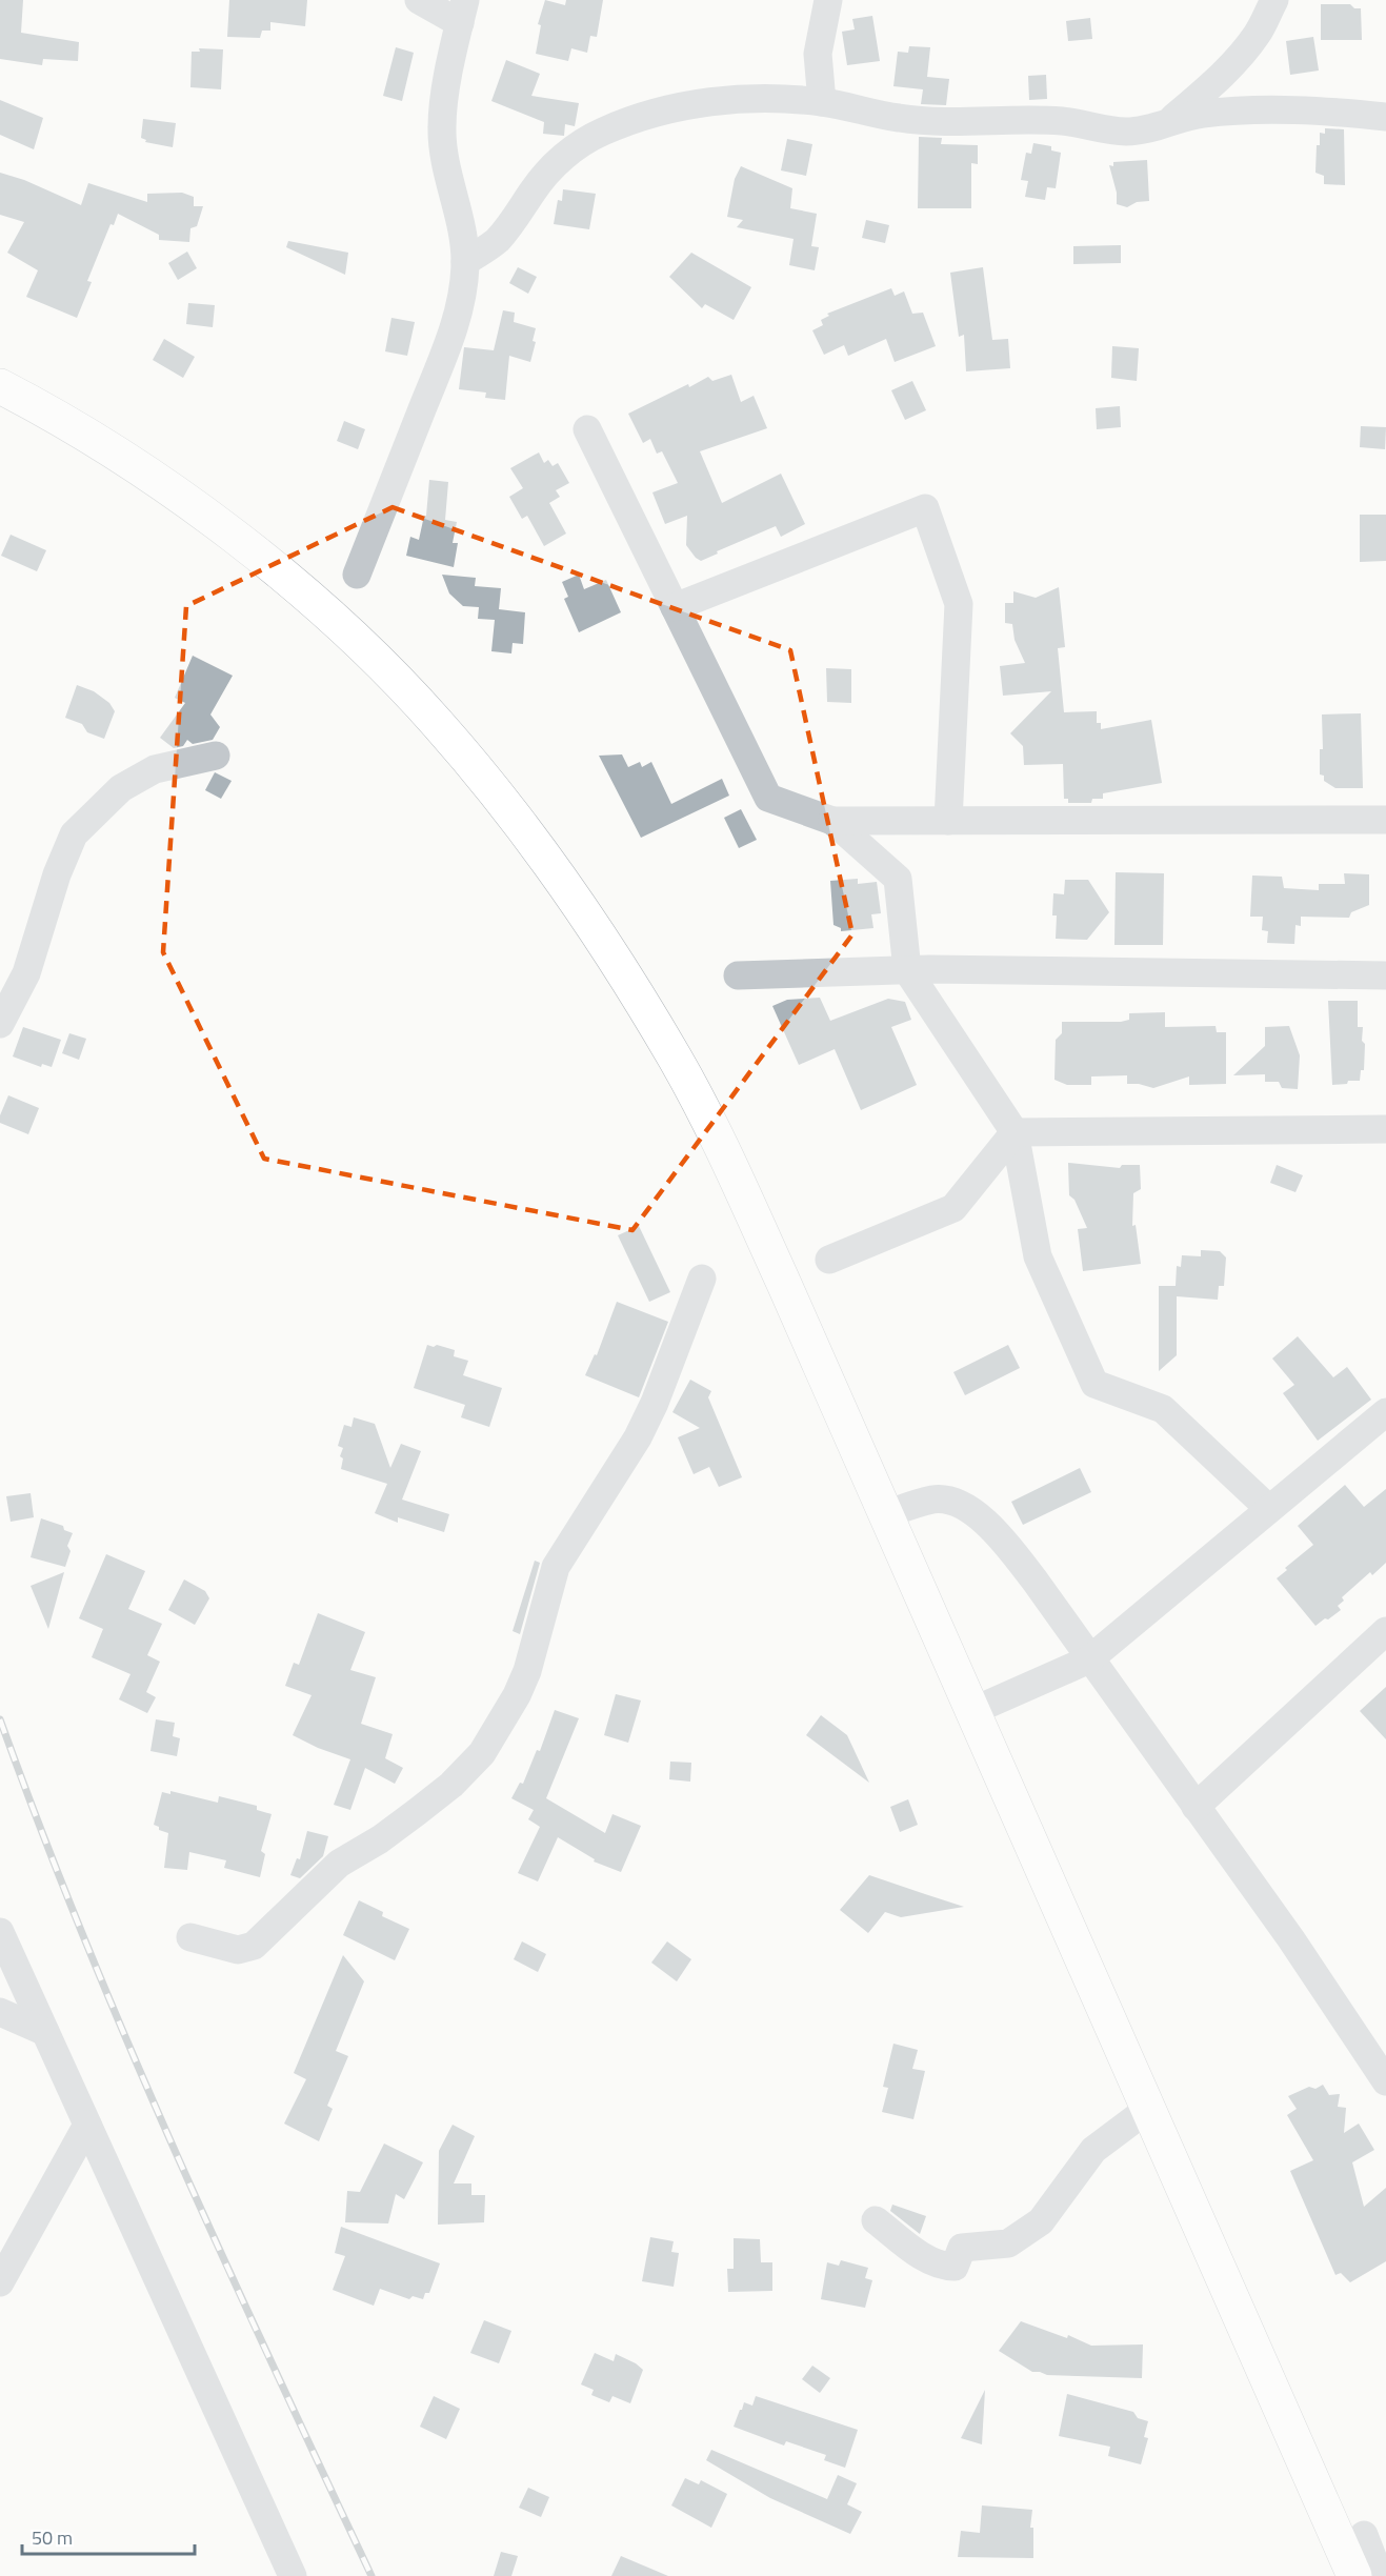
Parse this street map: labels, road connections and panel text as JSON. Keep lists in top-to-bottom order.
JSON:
{
  "scale_bar": "50 m"
}
